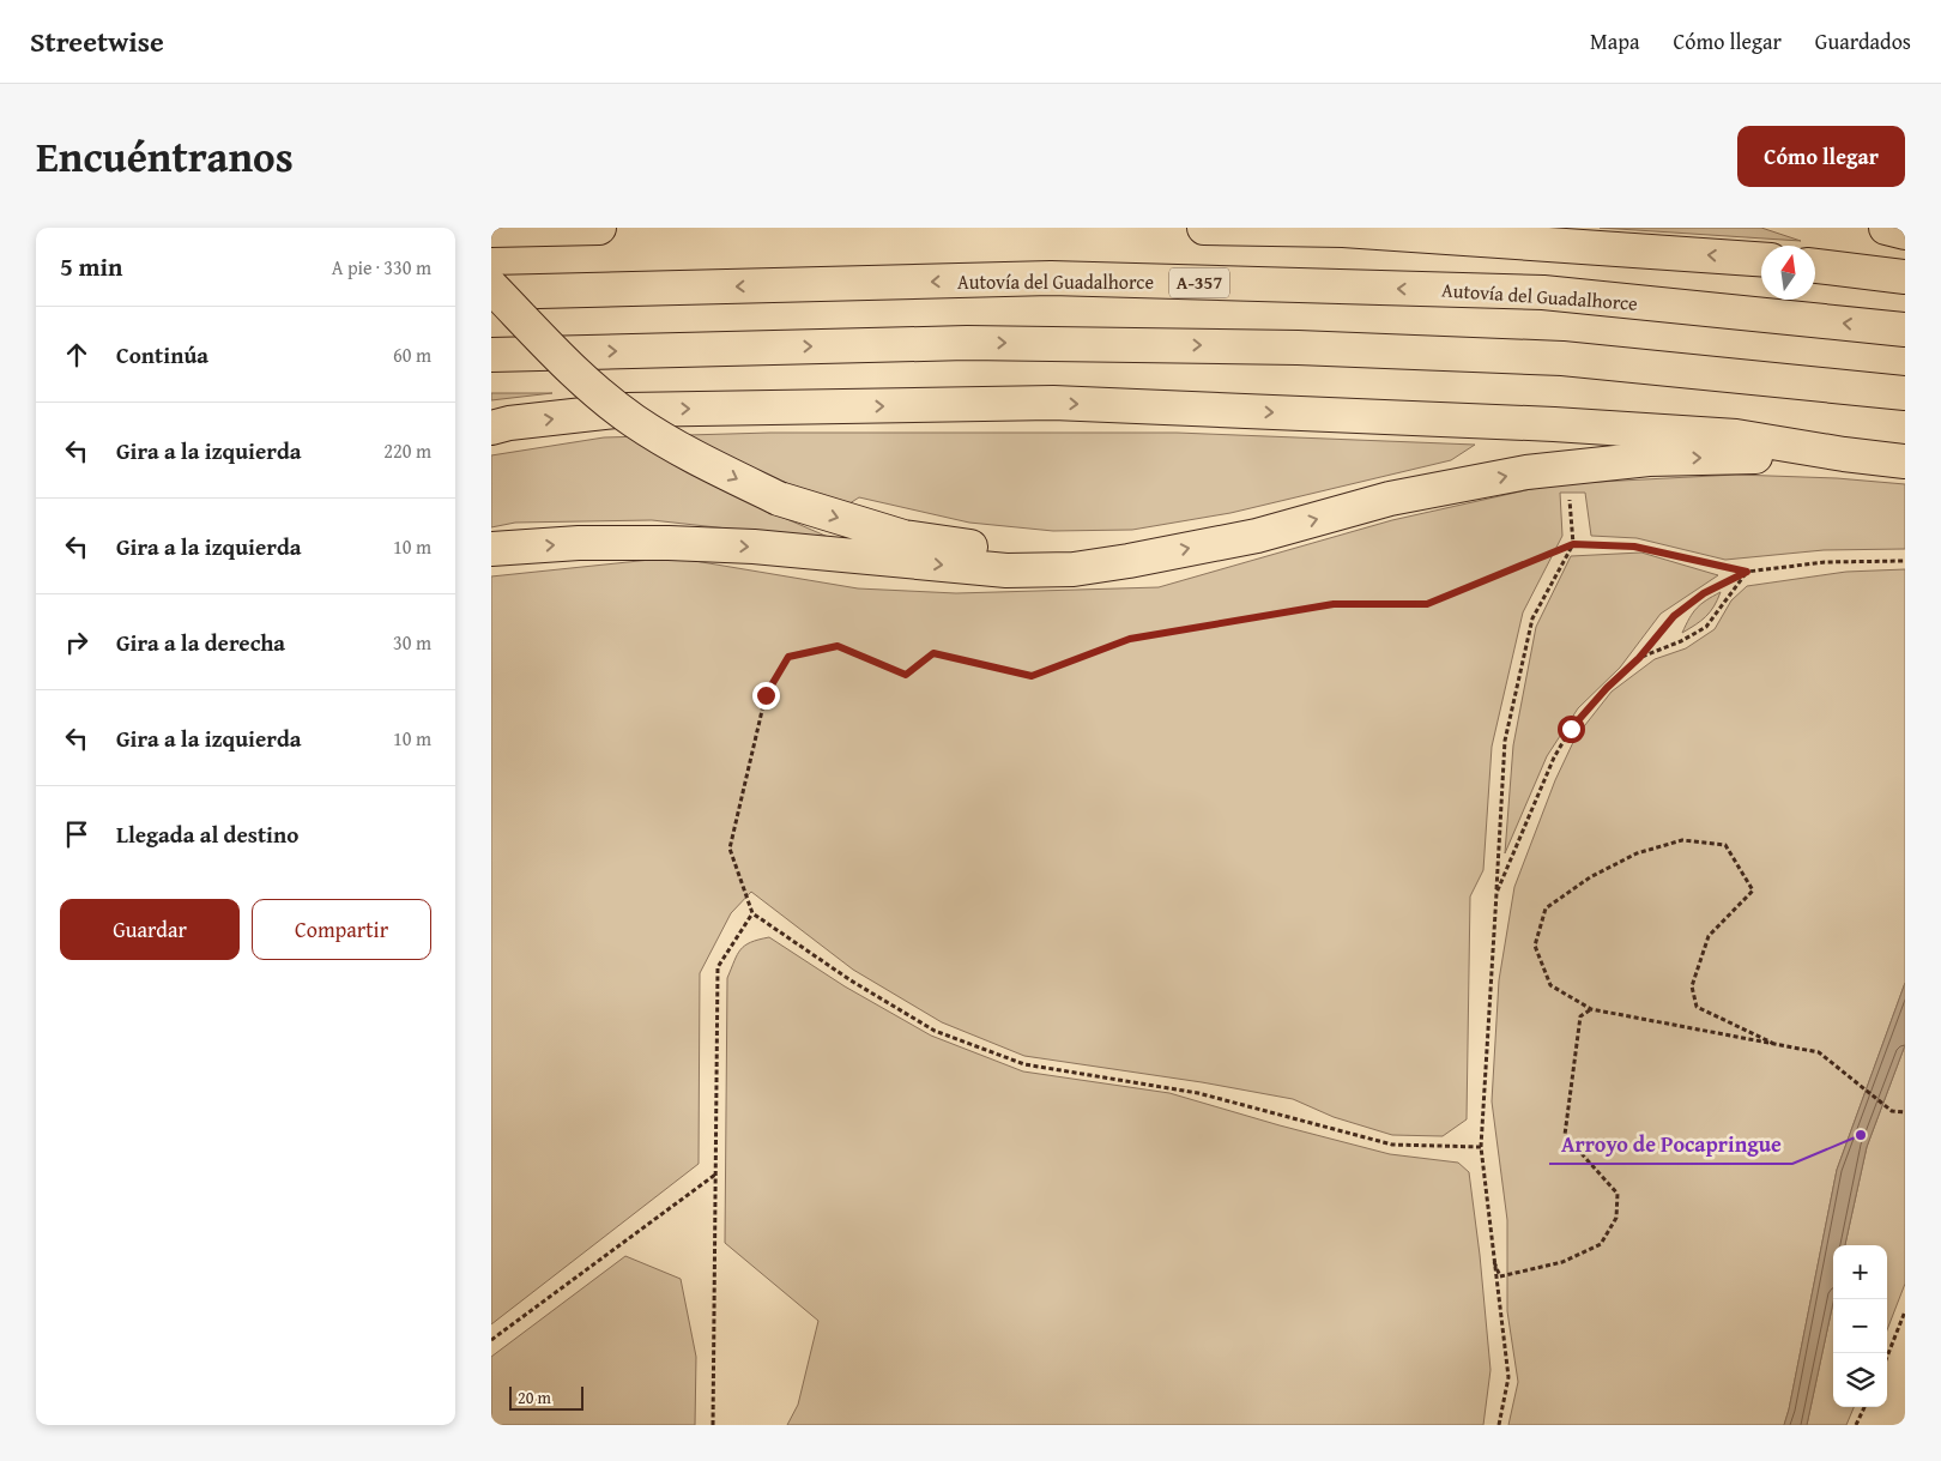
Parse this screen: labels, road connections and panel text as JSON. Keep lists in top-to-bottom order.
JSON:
{
  "streets": {
    "highway": ["Autovía del Guadalhorce", "A-357"]
  },
  "places": ["Arroyo de Pocapringue"],
  "scale_bar": "20 m",
  "north": "top",
  "page": {
    "header": "Streetwise",
    "nav": ["Mapa", "Cómo llegar", "Guardados"],
    "title": "Encuéntranos",
    "buttons": [
      "Cómo llegar",
      ["Guardar", "Compartir"]
    ],
    "heading": ["5 min", "A pie · 330 m"],
    "list": [
      ["Continúa", "60 m"],
      ["Gira a la izquierda", "220 m"],
      ["Gira a la izquierda", "10 m"],
      ["Gira a la derecha", "30 m"],
      ["Gira a la izquierda", "10 m"],
      "Llegada al destino"
    ],
    "map_buttons": ["+", "−"],
    "scale": "20 m"
  }
}
